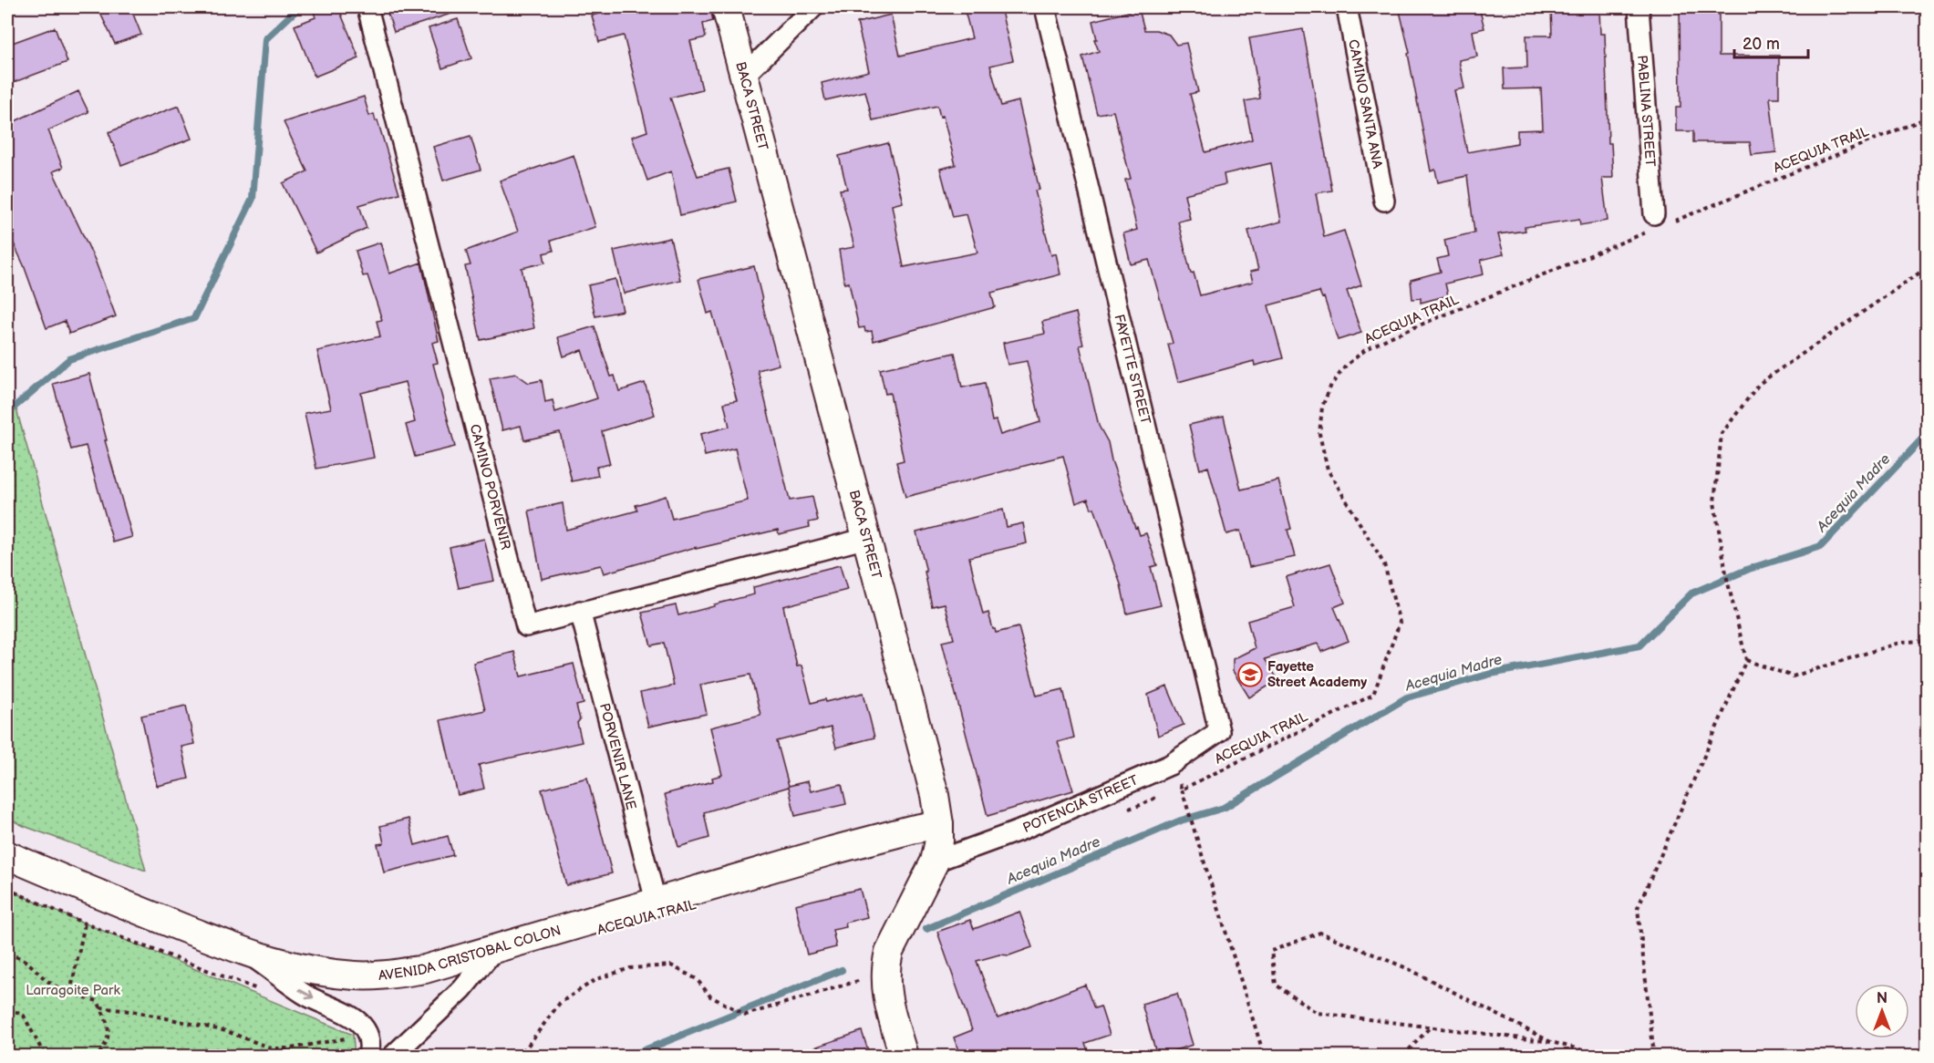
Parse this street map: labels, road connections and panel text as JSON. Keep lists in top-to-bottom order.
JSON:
{
  "streets": {
    "street": [
      "CAMINO SANTA ANA",
      "BACA STREET",
      "PABLINA STREET",
      "FAYETTE STREET",
      "CAMINO PORVENIR",
      "PORVENIR LANE",
      "POTENCIA STREET",
      "AVENIDA CRISTOBAL COLON"
    ],
    "path": ["ACEQUIA TRAIL"]
  },
  "crossings": [
    ["BACA STREET", "CAMINO PORVENIR"],
    ["BACA STREET", "POTENCIA STREET"],
    ["BACA STREET", "AVENIDA CRISTOBAL COLON"],
    ["PABLINA STREET", "ACEQUIA TRAIL"],
    ["FAYETTE STREET", "POTENCIA STREET"],
    ["CAMINO PORVENIR", "PORVENIR LANE"],
    ["PORVENIR LANE", "AVENIDA CRISTOBAL COLON"]
  ],
  "water": ["Acequia Madre"],
  "parks": ["Larragoite Park"],
  "places": {
    "school or university": ["Fayette Street Academy"]
  },
  "scale_bar": "20 m",
  "north": "top"
}
